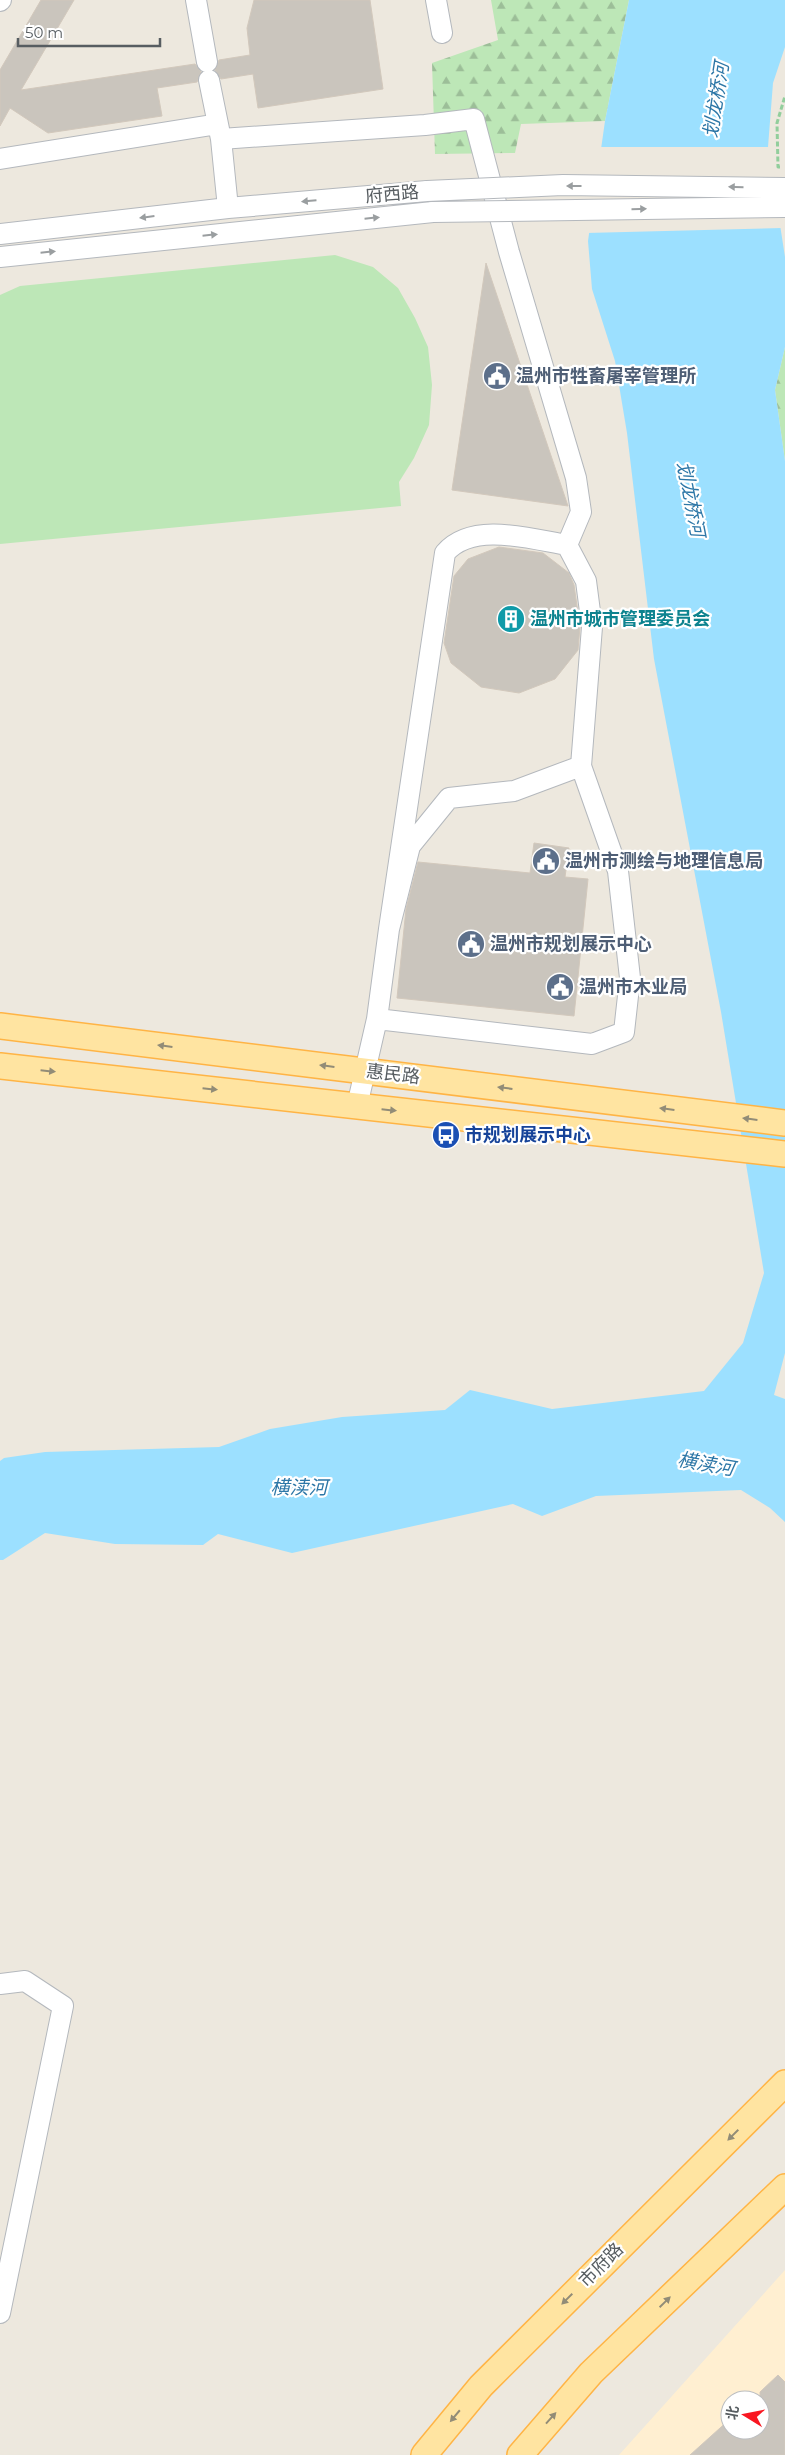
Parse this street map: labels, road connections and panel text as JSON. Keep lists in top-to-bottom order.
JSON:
{
  "streets": {
    "main road": ["惠民路", "市府路"],
    "street": ["府西路"]
  },
  "water": ["划龙桥河", "横渎河"],
  "places": {
    "public building": [
      "温州市牲畜屠宰管理所",
      "温州市测绘与地理信息局",
      "温州市规划展示中心",
      "温州市木业局"
    ],
    "building": ["温州市城市管理委员会"],
    "bus stop": ["市规划展示中心"]
  },
  "scale_bar": "50 m",
  "north": "left"
}
